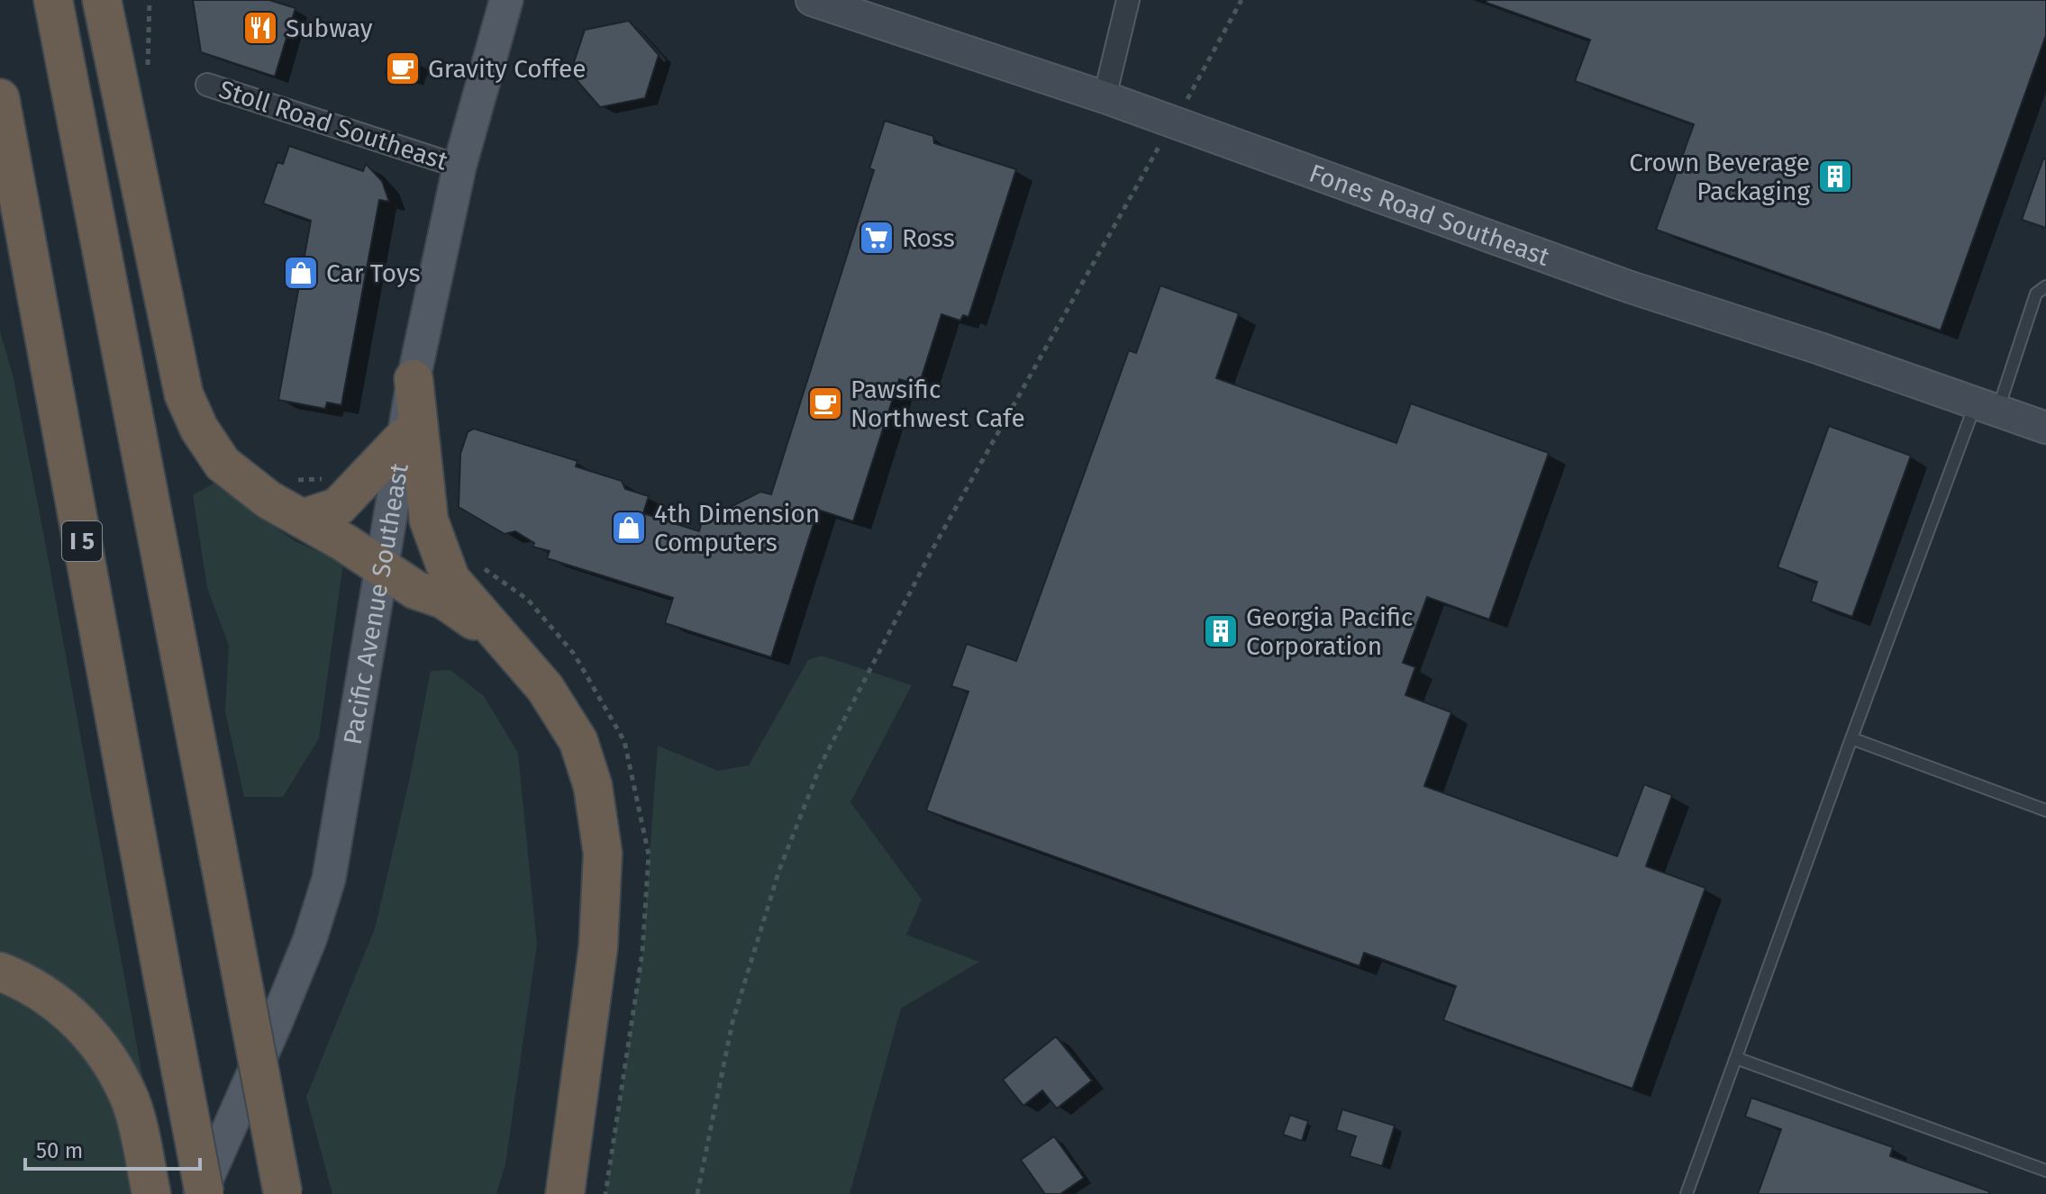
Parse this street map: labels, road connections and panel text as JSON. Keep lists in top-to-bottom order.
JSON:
{
  "streets": {
    "highway": ["I 5"],
    "main road": ["Pacific Avenue Southeast"],
    "street": ["Stoll Road Southeast", "Fones Road Southeast"]
  },
  "crossings": [
    ["Stoll Road Southeast", "Pacific Avenue Southeast"],
    ["I 5", "Pacific Avenue Southeast"]
  ],
  "places": {
    "restaurant": ["Subway"],
    "cafe": ["Gravity Coffee", "Pawsific Northwest Cafe"],
    "building": ["Crown Beverage Packaging", "Georgia Pacific Corporation"],
    "supermarket": ["Ross"],
    "shop": ["Car Toys", "4th Dimension Computers"]
  },
  "scale_bar": "50 m"
}
